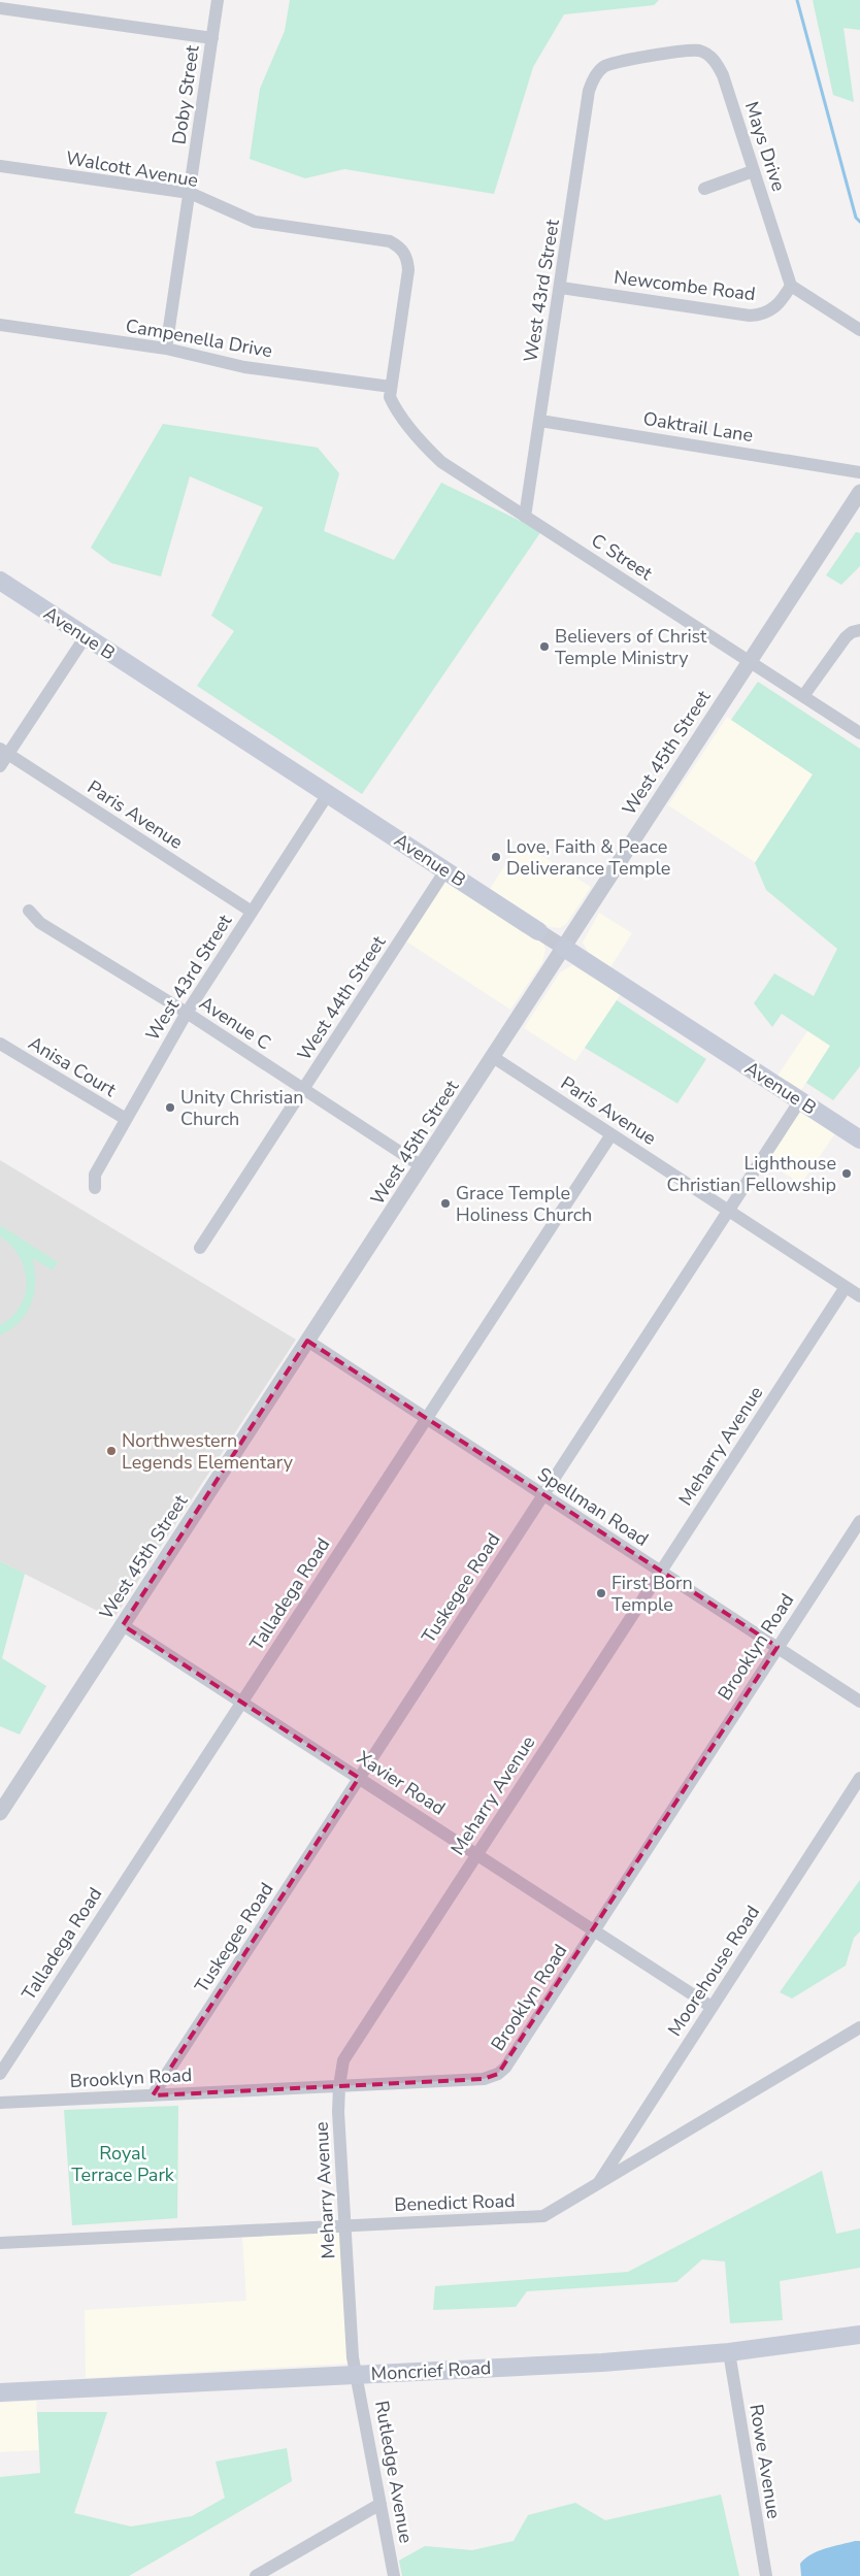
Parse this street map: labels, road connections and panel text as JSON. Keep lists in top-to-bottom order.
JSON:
{
  "streets": {
    "main road": ["Avenue B", "Moncrief Road"],
    "street": [
      "Doby Street",
      "Mays Drive",
      "Walcott Avenue",
      "Newcombe Road",
      "West 43rd Street",
      "Campenella Drive",
      "Oaktrail Lane",
      "C Street",
      "West 45th Street",
      "Paris Avenue",
      "West 44th Street",
      "Avenue C",
      "Anisa Court",
      "Meharry Avenue",
      "Spellman Road",
      "Tuskegee Road",
      "Talladega Road",
      "Brooklyn Road",
      "Xavier Road",
      "Moorehouse Road",
      "Benedict Road",
      "Rowe Avenue",
      "Rutledge Avenue"
    ]
  },
  "crossings": [
    ["Doby Street", "Walcott Avenue"],
    ["Doby Street", "Campenella Drive"],
    ["Mays Drive", "Newcombe Road"],
    ["Mays Drive", "West 43rd Street"],
    ["Walcott Avenue", "Campenella Drive"],
    ["Walcott Avenue", "C Street"],
    ["Newcombe Road", "West 43rd Street"],
    ["West 43rd Street", "Oaktrail Lane"],
    ["West 43rd Street", "C Street"],
    ["West 43rd Street", "Avenue B"],
    ["West 43rd Street", "Paris Avenue"],
    ["West 43rd Street", "Avenue C"],
    ["West 43rd Street", "Anisa Court"],
    ["Campenella Drive", "C Street"],
    ["C Street", "West 45th Street"],
    ["Avenue B", "West 45th Street"],
    ["Avenue B", "West 44th Street"],
    ["Avenue B", "Tuskegee Road"],
    ["West 45th Street", "Paris Avenue"],
    ["West 45th Street", "Avenue C"],
    ["West 45th Street", "Spellman Road"],
    ["West 45th Street", "Xavier Road"],
    ["Paris Avenue", "Meharry Avenue"],
    ["Paris Avenue", "Tuskegee Road"],
    ["Paris Avenue", "Talladega Road"],
    ["West 44th Street", "Avenue C"],
    ["Meharry Avenue", "Spellman Road"],
    ["Meharry Avenue", "Brooklyn Road"],
    ["Meharry Avenue", "Xavier Road"],
    ["Meharry Avenue", "Benedict Road"],
    ["Meharry Avenue", "Moncrief Road"],
    ["Meharry Avenue", "Rutledge Avenue"],
    ["Spellman Road", "Tuskegee Road"],
    ["Spellman Road", "Talladega Road"],
    ["Spellman Road", "Brooklyn Road"],
    ["Tuskegee Road", "Brooklyn Road"],
    ["Tuskegee Road", "Xavier Road"],
    ["Talladega Road", "Xavier Road"],
    ["Brooklyn Road", "Xavier Road"],
    ["Xavier Road", "Moorehouse Road"],
    ["Moorehouse Road", "Benedict Road"],
    ["Moncrief Road", "Rowe Avenue"],
    ["Moncrief Road", "Rutledge Avenue"]
  ],
  "parks": ["Royal Terrace Park"],
  "places": [
    "Believers of Christ Temple Ministry",
    "Love, Faith & Peace Deliverance Temple",
    "Unity Christian Church",
    "Lighthouse Christian Fellowship",
    "Grace Temple Holiness Church",
    "Northwestern Legends Elementary",
    "First Born Temple"
  ]
}
